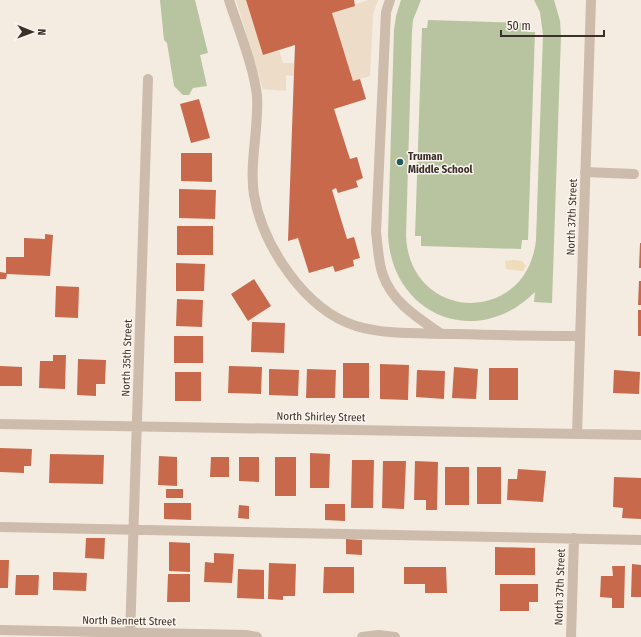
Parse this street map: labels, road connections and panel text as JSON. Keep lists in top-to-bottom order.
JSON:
{
  "streets": {
    "street": [
      "North 37th Street",
      "North 35th Street",
      "North Shirley Street",
      "North Bennett Street"
    ]
  },
  "crossings": [
    ["North 37th Street", "North Shirley Street"],
    ["North 35th Street", "North Shirley Street"],
    ["North 35th Street", "North Bennett Street"]
  ],
  "places": ["Truman Middle School"],
  "scale_bar": "50 m",
  "north": "right"
}
